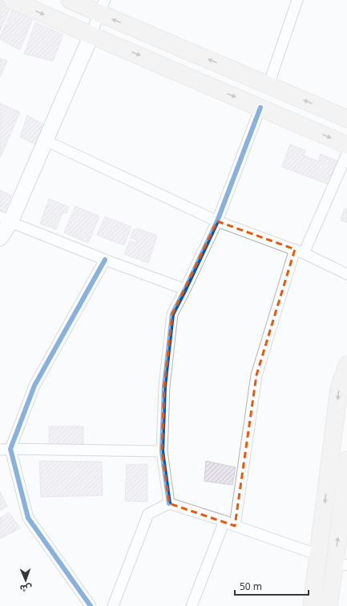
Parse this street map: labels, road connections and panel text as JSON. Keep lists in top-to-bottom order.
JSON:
{
  "scale_bar": "50 m",
  "north": "bottom"
}
